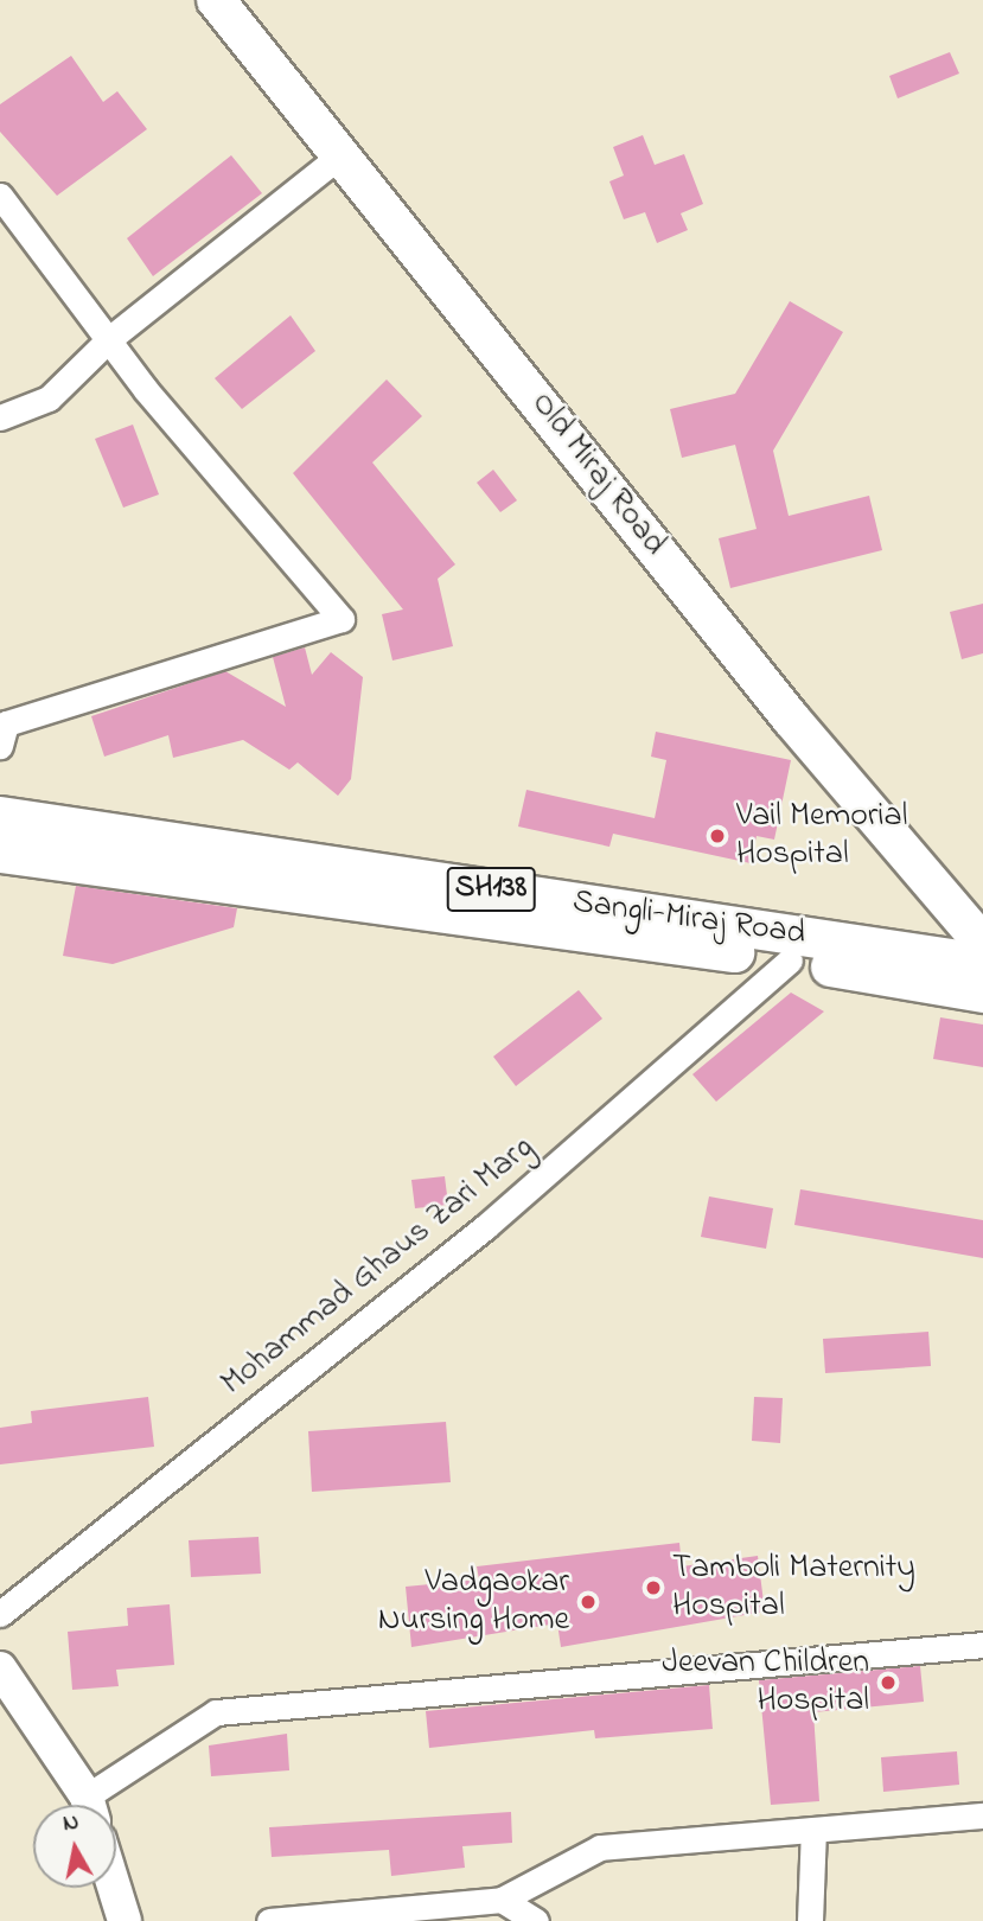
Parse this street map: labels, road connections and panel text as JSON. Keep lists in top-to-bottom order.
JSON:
{
  "streets": {
    "highway": ["SH138", "Sangli-Miraj Road"],
    "main road": ["Old Miraj Road"],
    "street": ["Mohammad Ghaus Zari Marg"]
  },
  "crossings": [
    ["Sangli-Miraj Road", "Mohammad Ghaus Zari Marg"]
  ],
  "places": [
    "Vail Memorial Hospital",
    "Tamboli Maternity Hospital",
    "Vadgaokar Nursing Home",
    "Jeevan Children Hospital"
  ],
  "north": "top"
}
